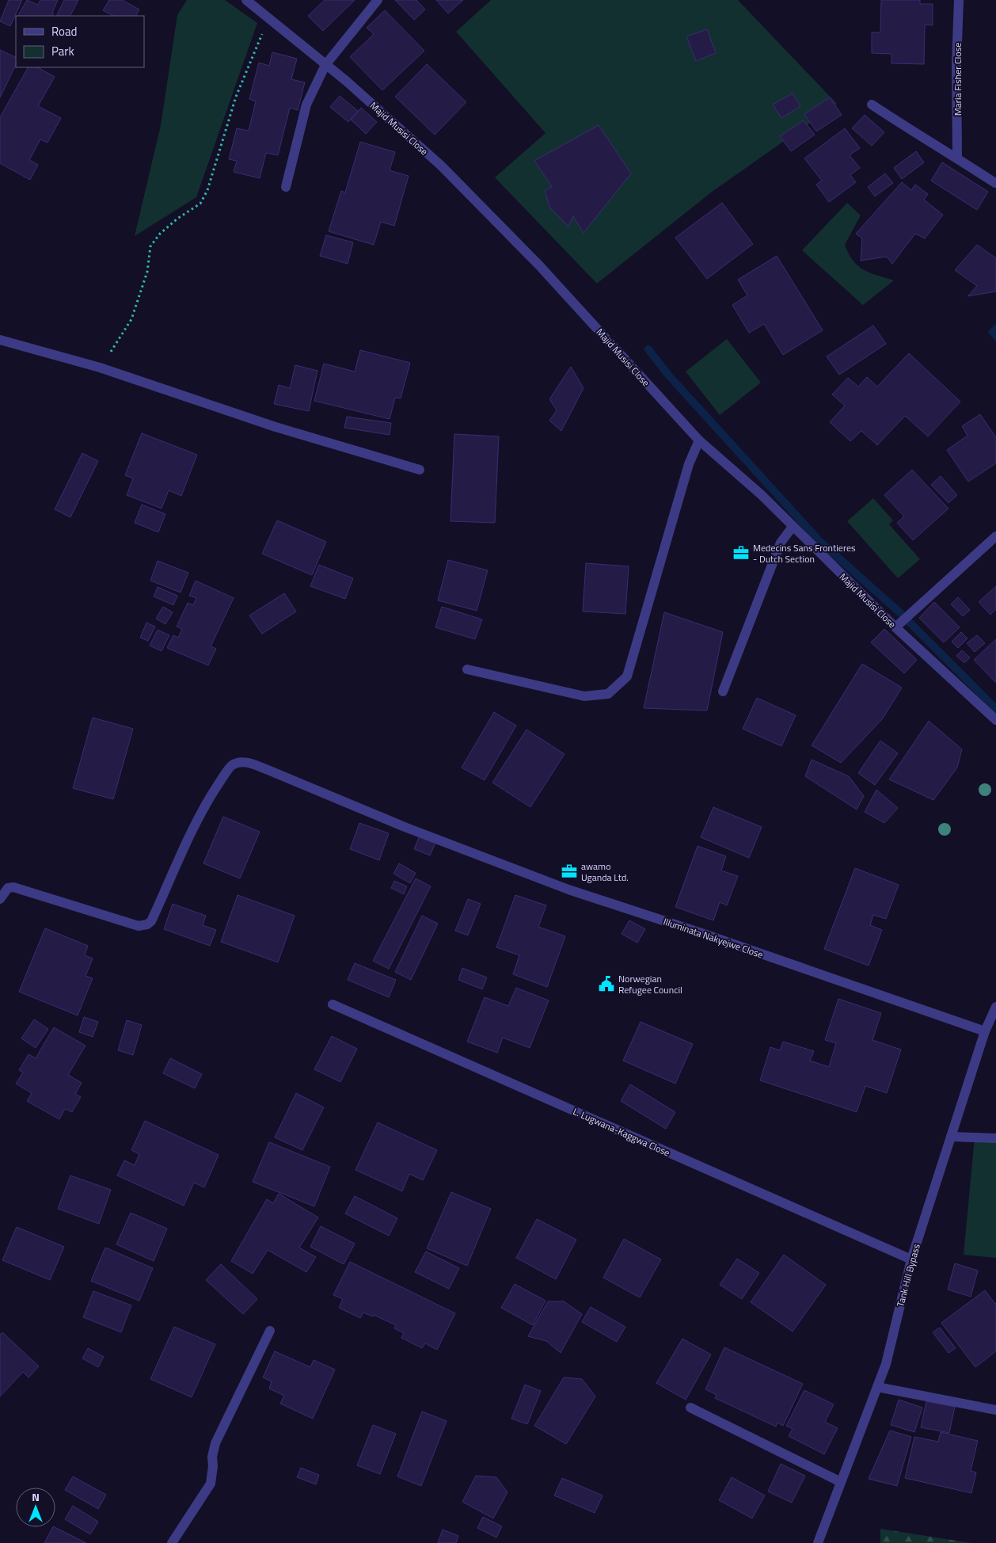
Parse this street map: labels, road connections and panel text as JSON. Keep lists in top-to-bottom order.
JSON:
{
  "streets": {
    "street": [
      "Maria Fisher Close",
      "Majid Musisi Close",
      "Illuminata Nakyejwe Close",
      "L. Lugwana-Kaggwa Close",
      "Tank Hill Bypass"
    ]
  },
  "crossings": [
    ["Illuminata Nakyejwe Close", "Tank Hill Bypass"],
    ["L. Lugwana-Kaggwa Close", "Tank Hill Bypass"]
  ],
  "places": {
    "office": ["Medecins Sans Frontieres - Dutch Section", "awamo Uganda Ltd."],
    "public building": ["Norwegian Refugee Council"]
  },
  "legend": ["Road", "Park"],
  "north": "top"
}
